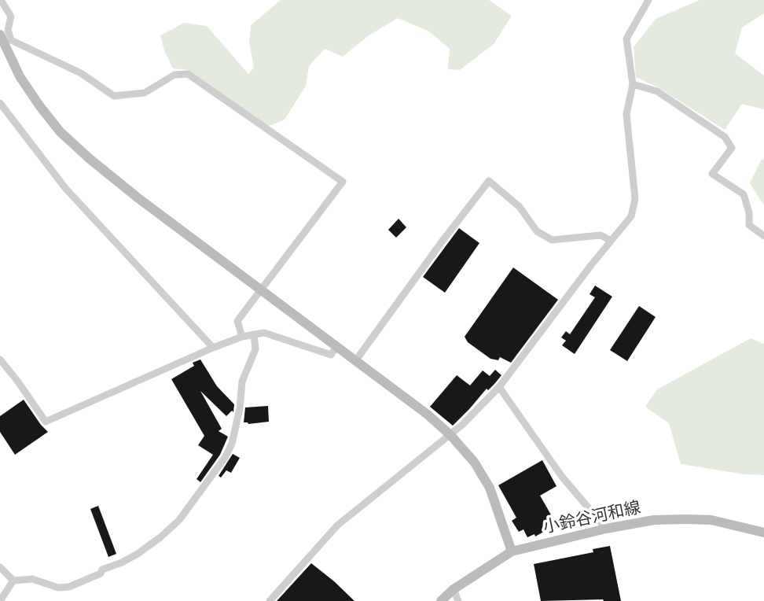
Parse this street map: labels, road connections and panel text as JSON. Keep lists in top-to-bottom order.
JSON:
{
  "streets": {
    "street": ["小鈴谷河和線"]
  }
}
